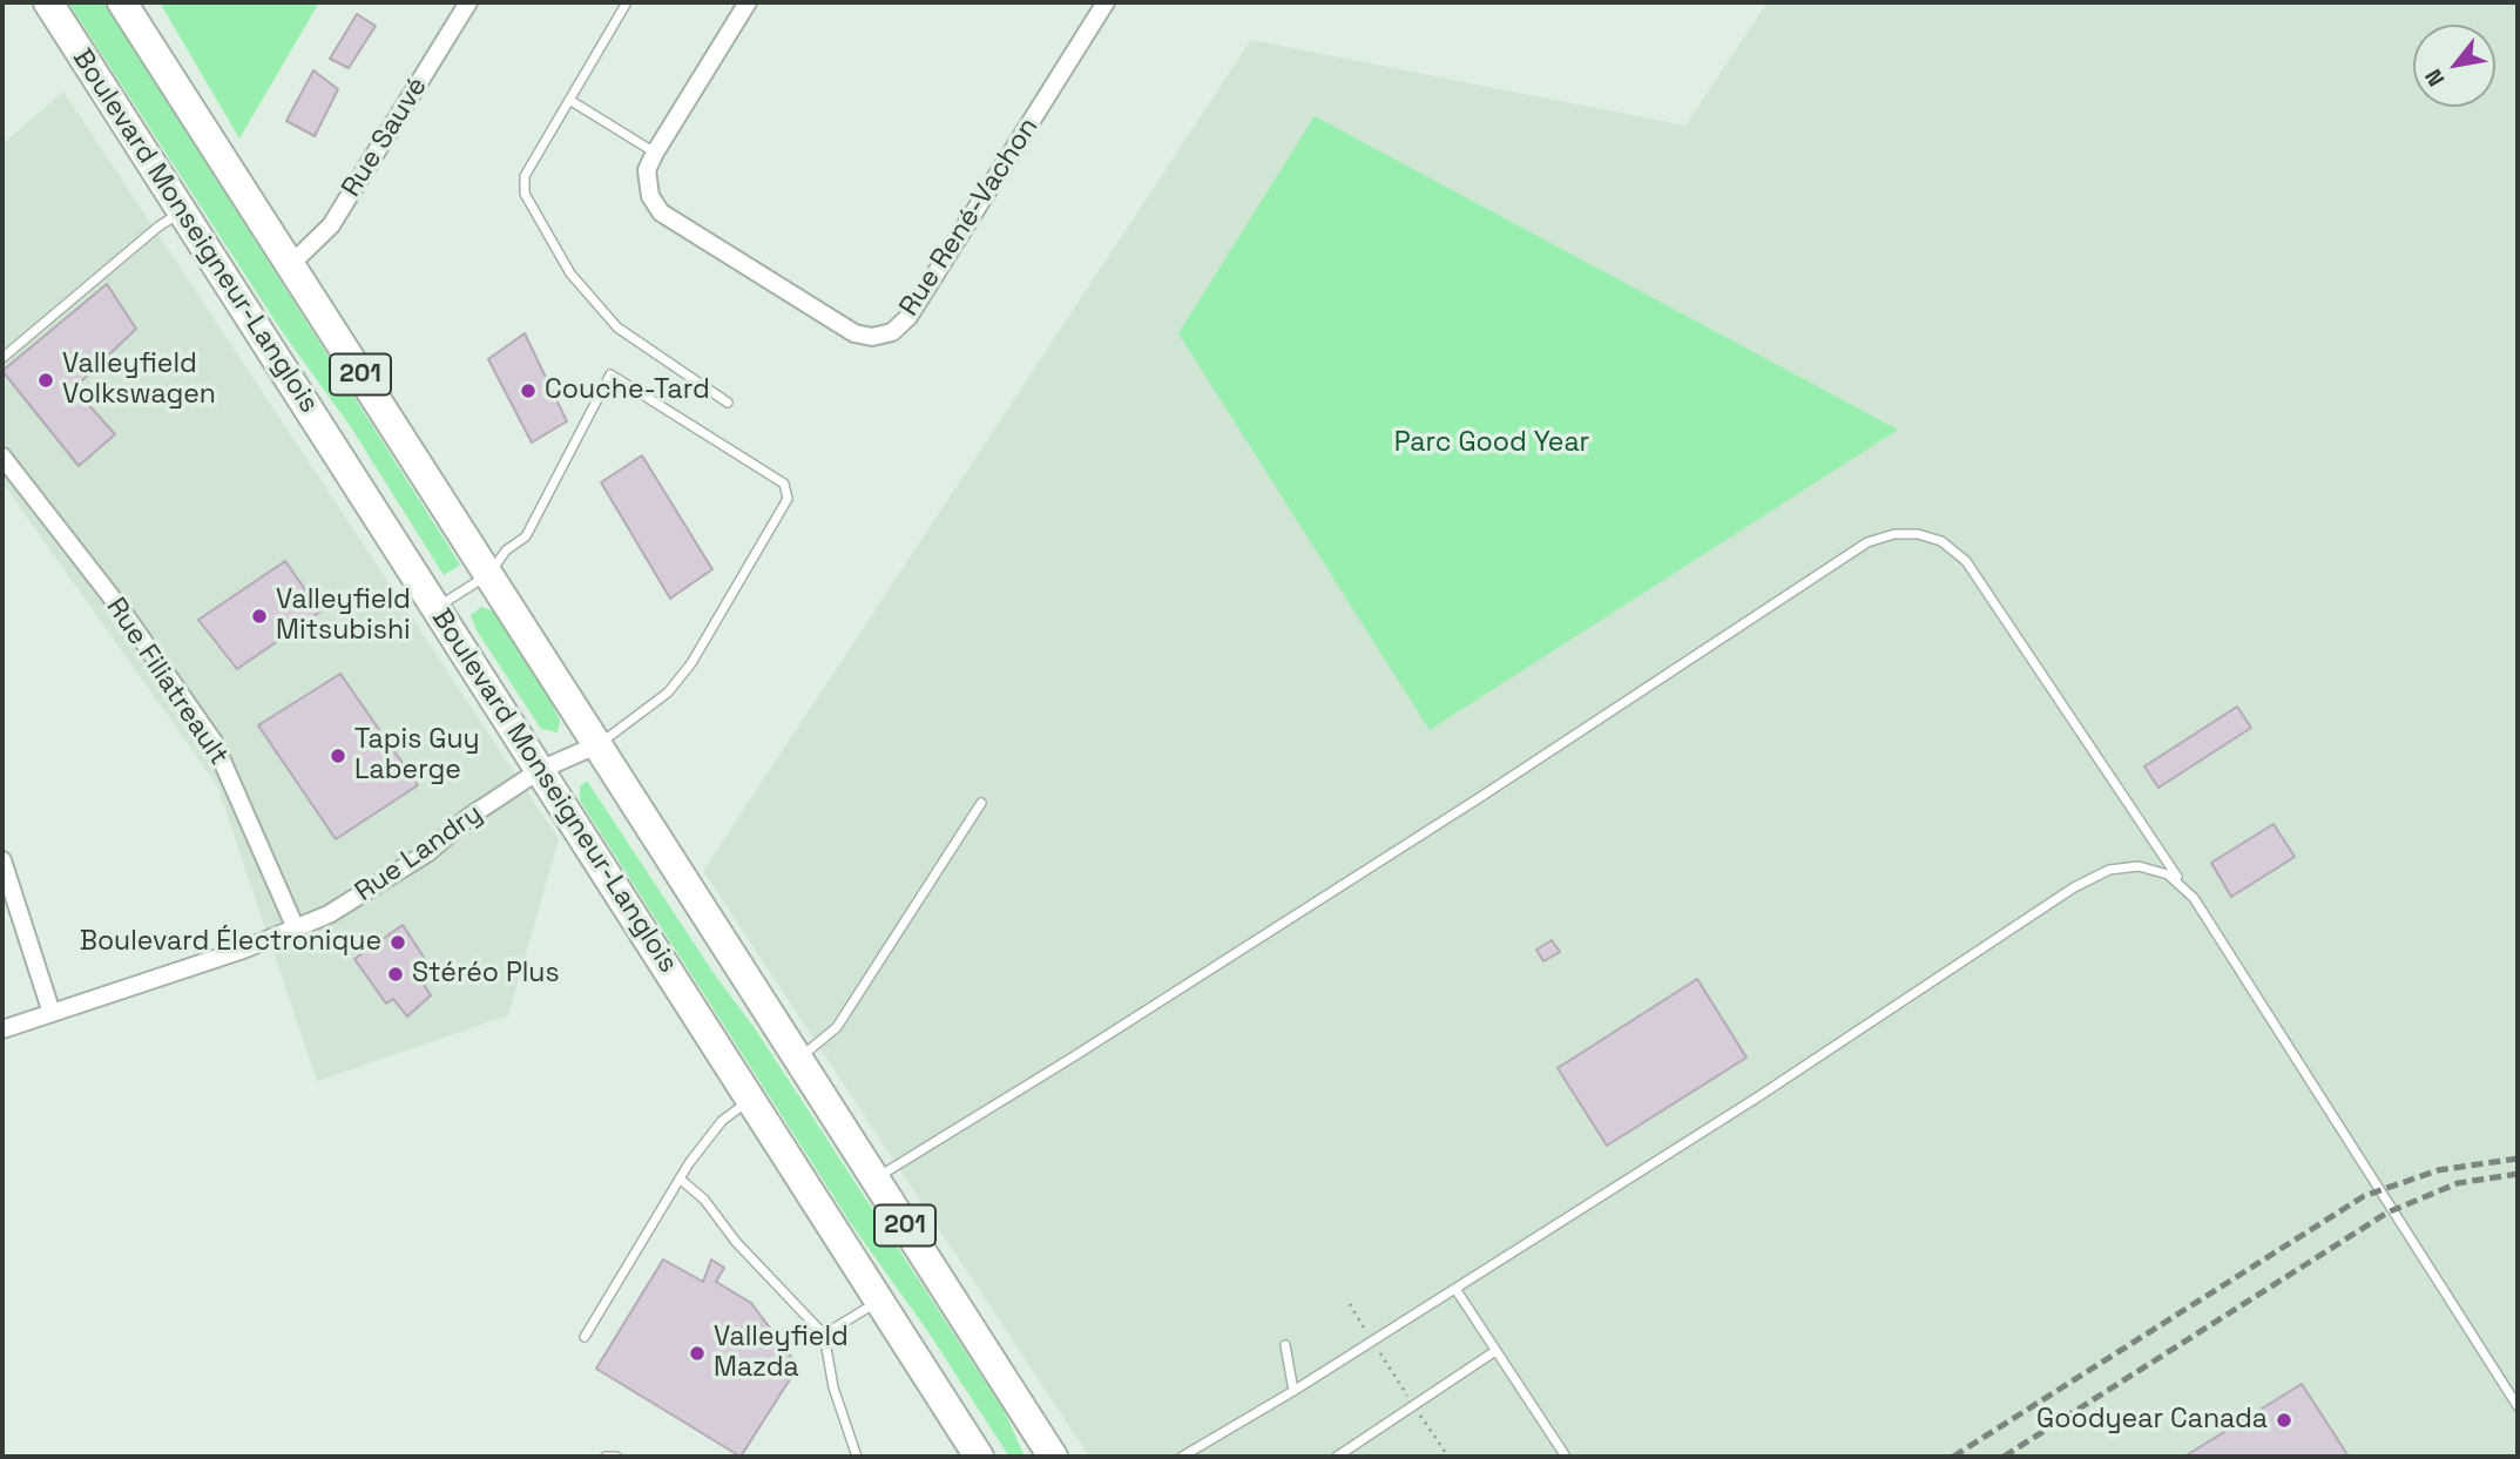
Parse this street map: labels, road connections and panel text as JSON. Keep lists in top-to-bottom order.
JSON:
{
  "streets": {
    "highway": ["Boulevard Monseigneur-Langlois", "201"],
    "street": [
      "Rue Sauvé",
      "Rue René-Vachon",
      "Rue Filiatreault",
      "Rue Landry"
    ]
  },
  "crossings": [
    ["Rue Sauvé", "201"],
    ["Boulevard Monseigneur-Langlois", "Rue Landry"],
    ["201", "Rue Landry"],
    ["Rue Filiatreault", "Rue Landry"]
  ],
  "parks": ["Parc Good Year"],
  "places": [
    "Valleyfield Volkswagen",
    "Couche-Tard",
    "Valleyfield Mitsubishi",
    "Tapis Guy Laberge",
    "Boulevard Électronique",
    "Stéréo Plus",
    "Valleyfield Mazda",
    "Goodyear Canada"
  ],
  "north": "bottom left"
}
